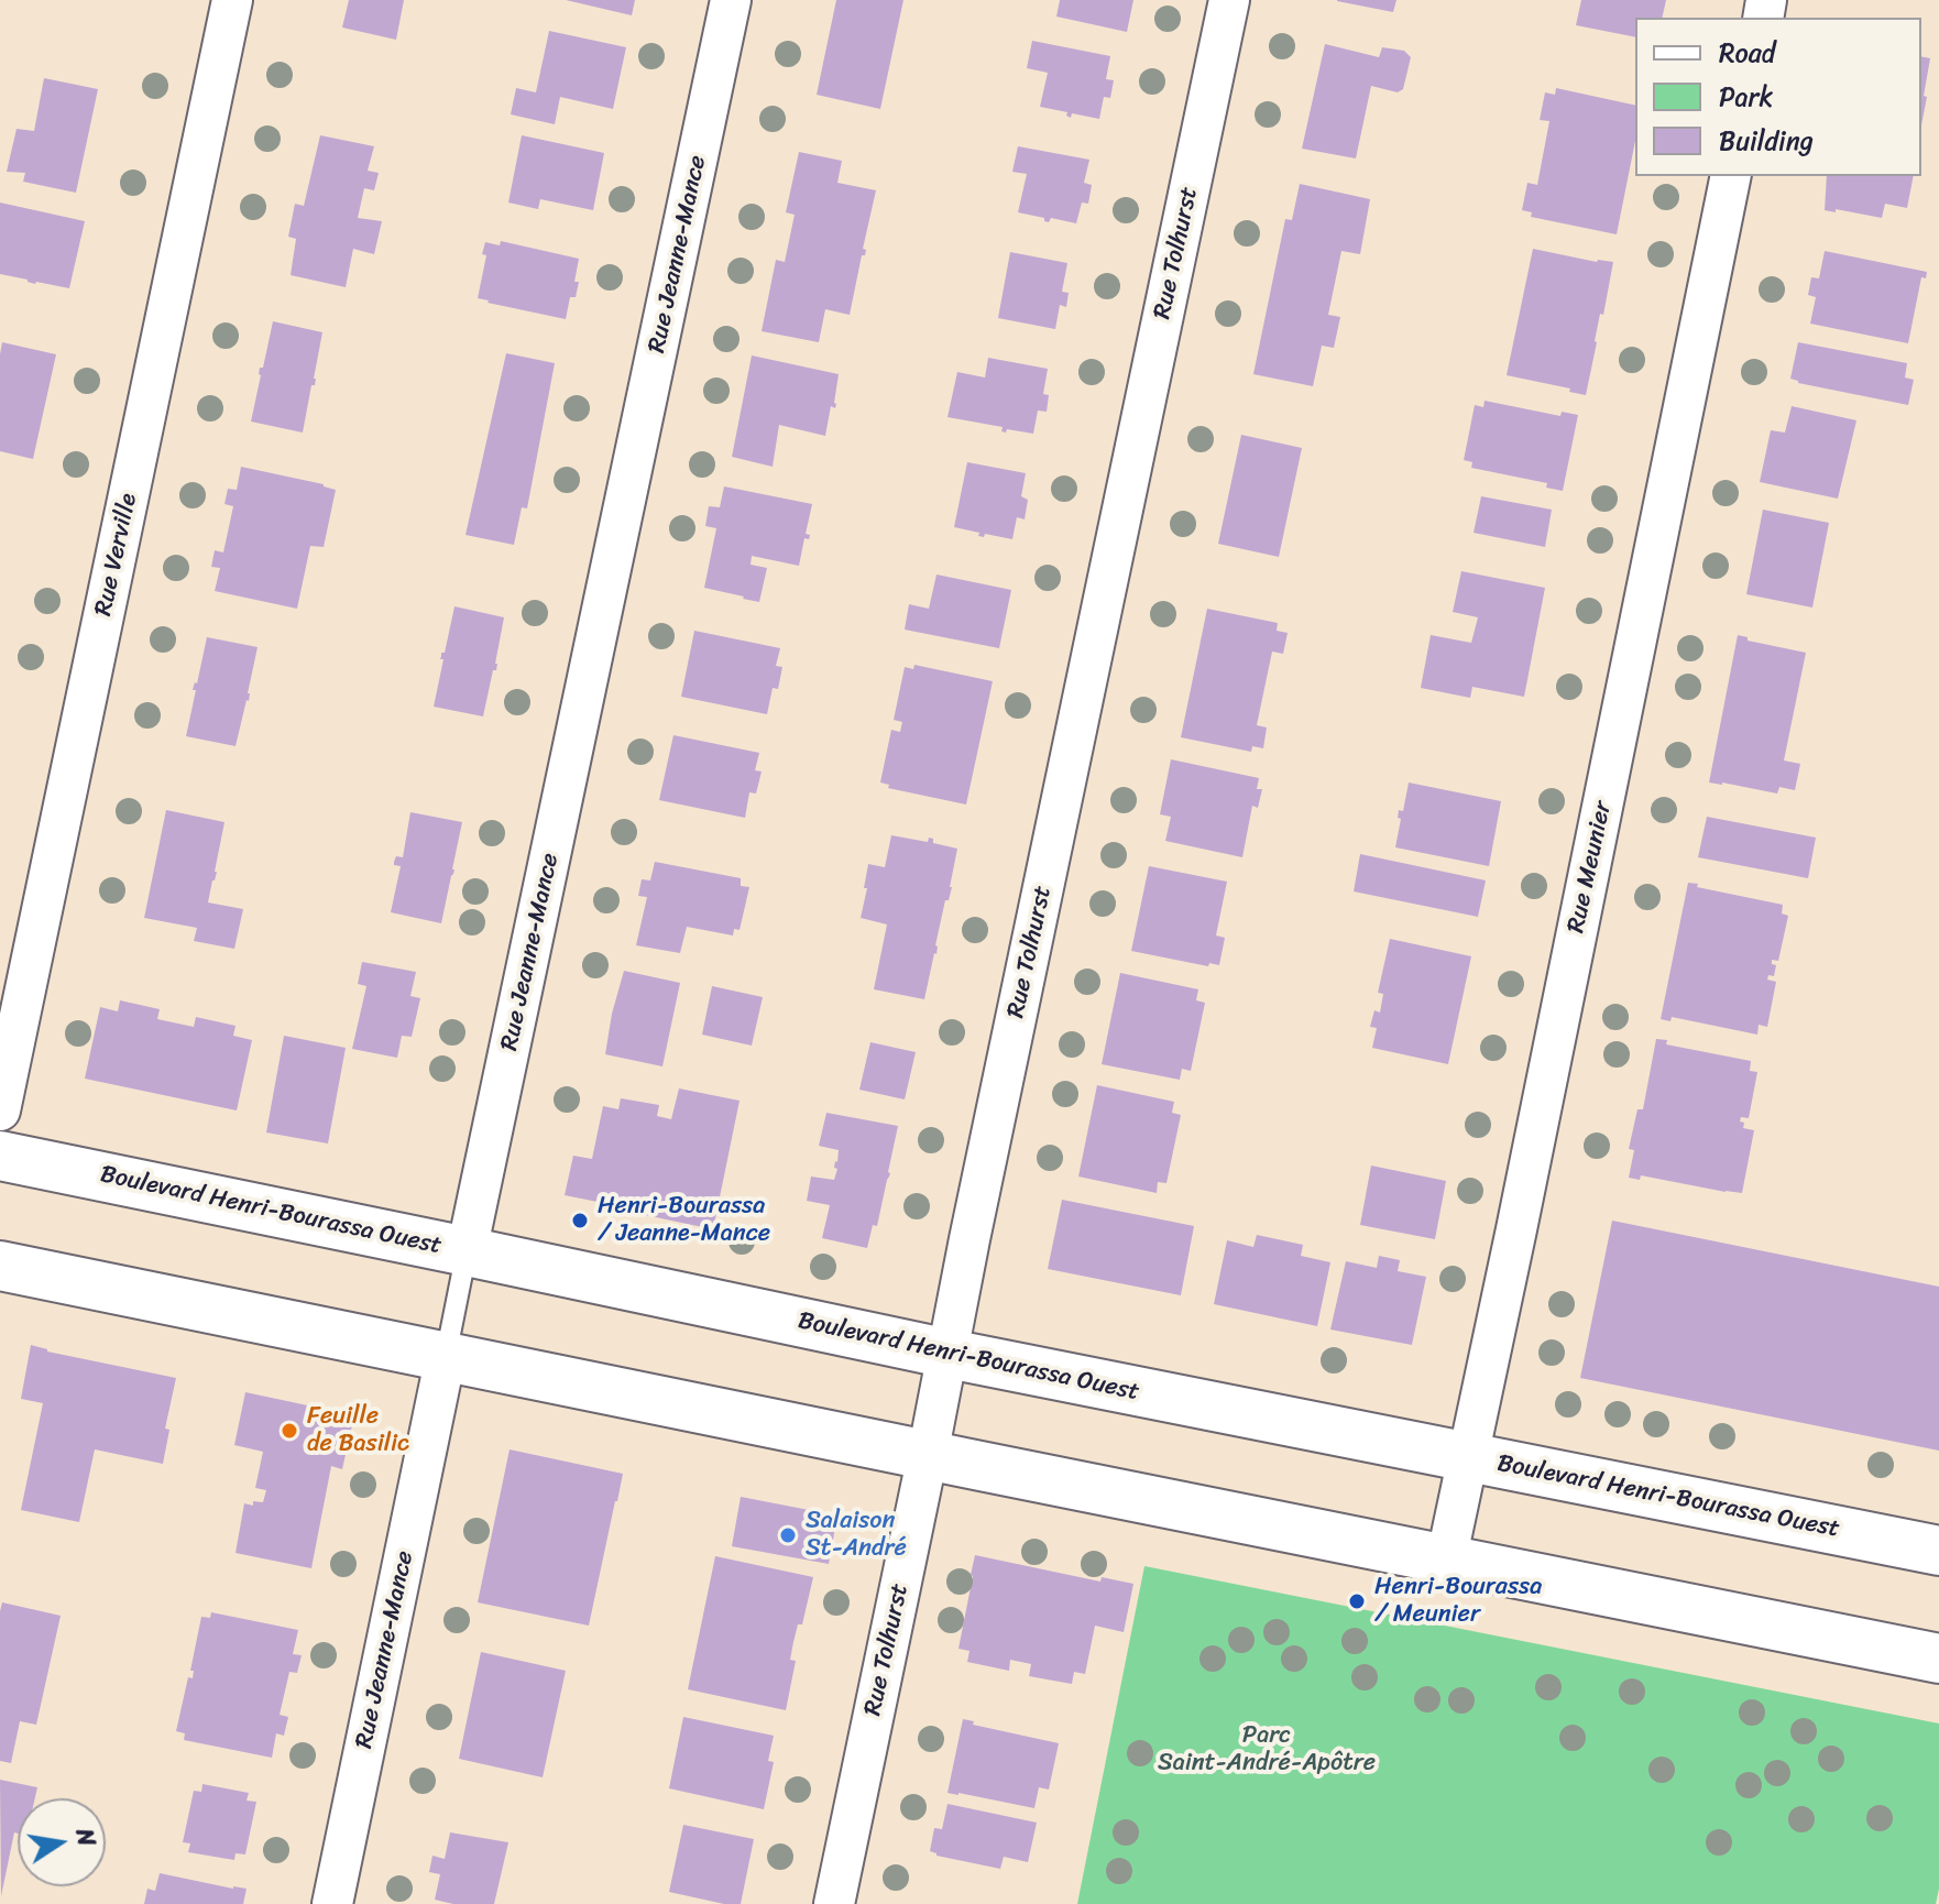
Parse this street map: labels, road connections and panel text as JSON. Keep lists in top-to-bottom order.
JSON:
{
  "streets": {
    "main road": ["Boulevard Henri-Bourassa Ouest"],
    "street": [
      "Rue Tolhurst",
      "Rue Jeanne-Mance",
      "Rue Verville",
      "Rue Meunier"
    ]
  },
  "crossings": [
    ["Rue Tolhurst", "Boulevard Henri-Bourassa Ouest"],
    ["Rue Jeanne-Mance", "Boulevard Henri-Bourassa Ouest"],
    ["Rue Meunier", "Boulevard Henri-Bourassa Ouest"]
  ],
  "parks": ["Parc Saint-André-Apôtre"],
  "places": [
    "Henri-Bourassa / Jeanne-Mance",
    "Feuille de Basilic",
    "Salaison St-André",
    "Henri-Bourassa / Meunier"
  ],
  "legend": ["Road", "Park", "Building"],
  "north": "right"
}
